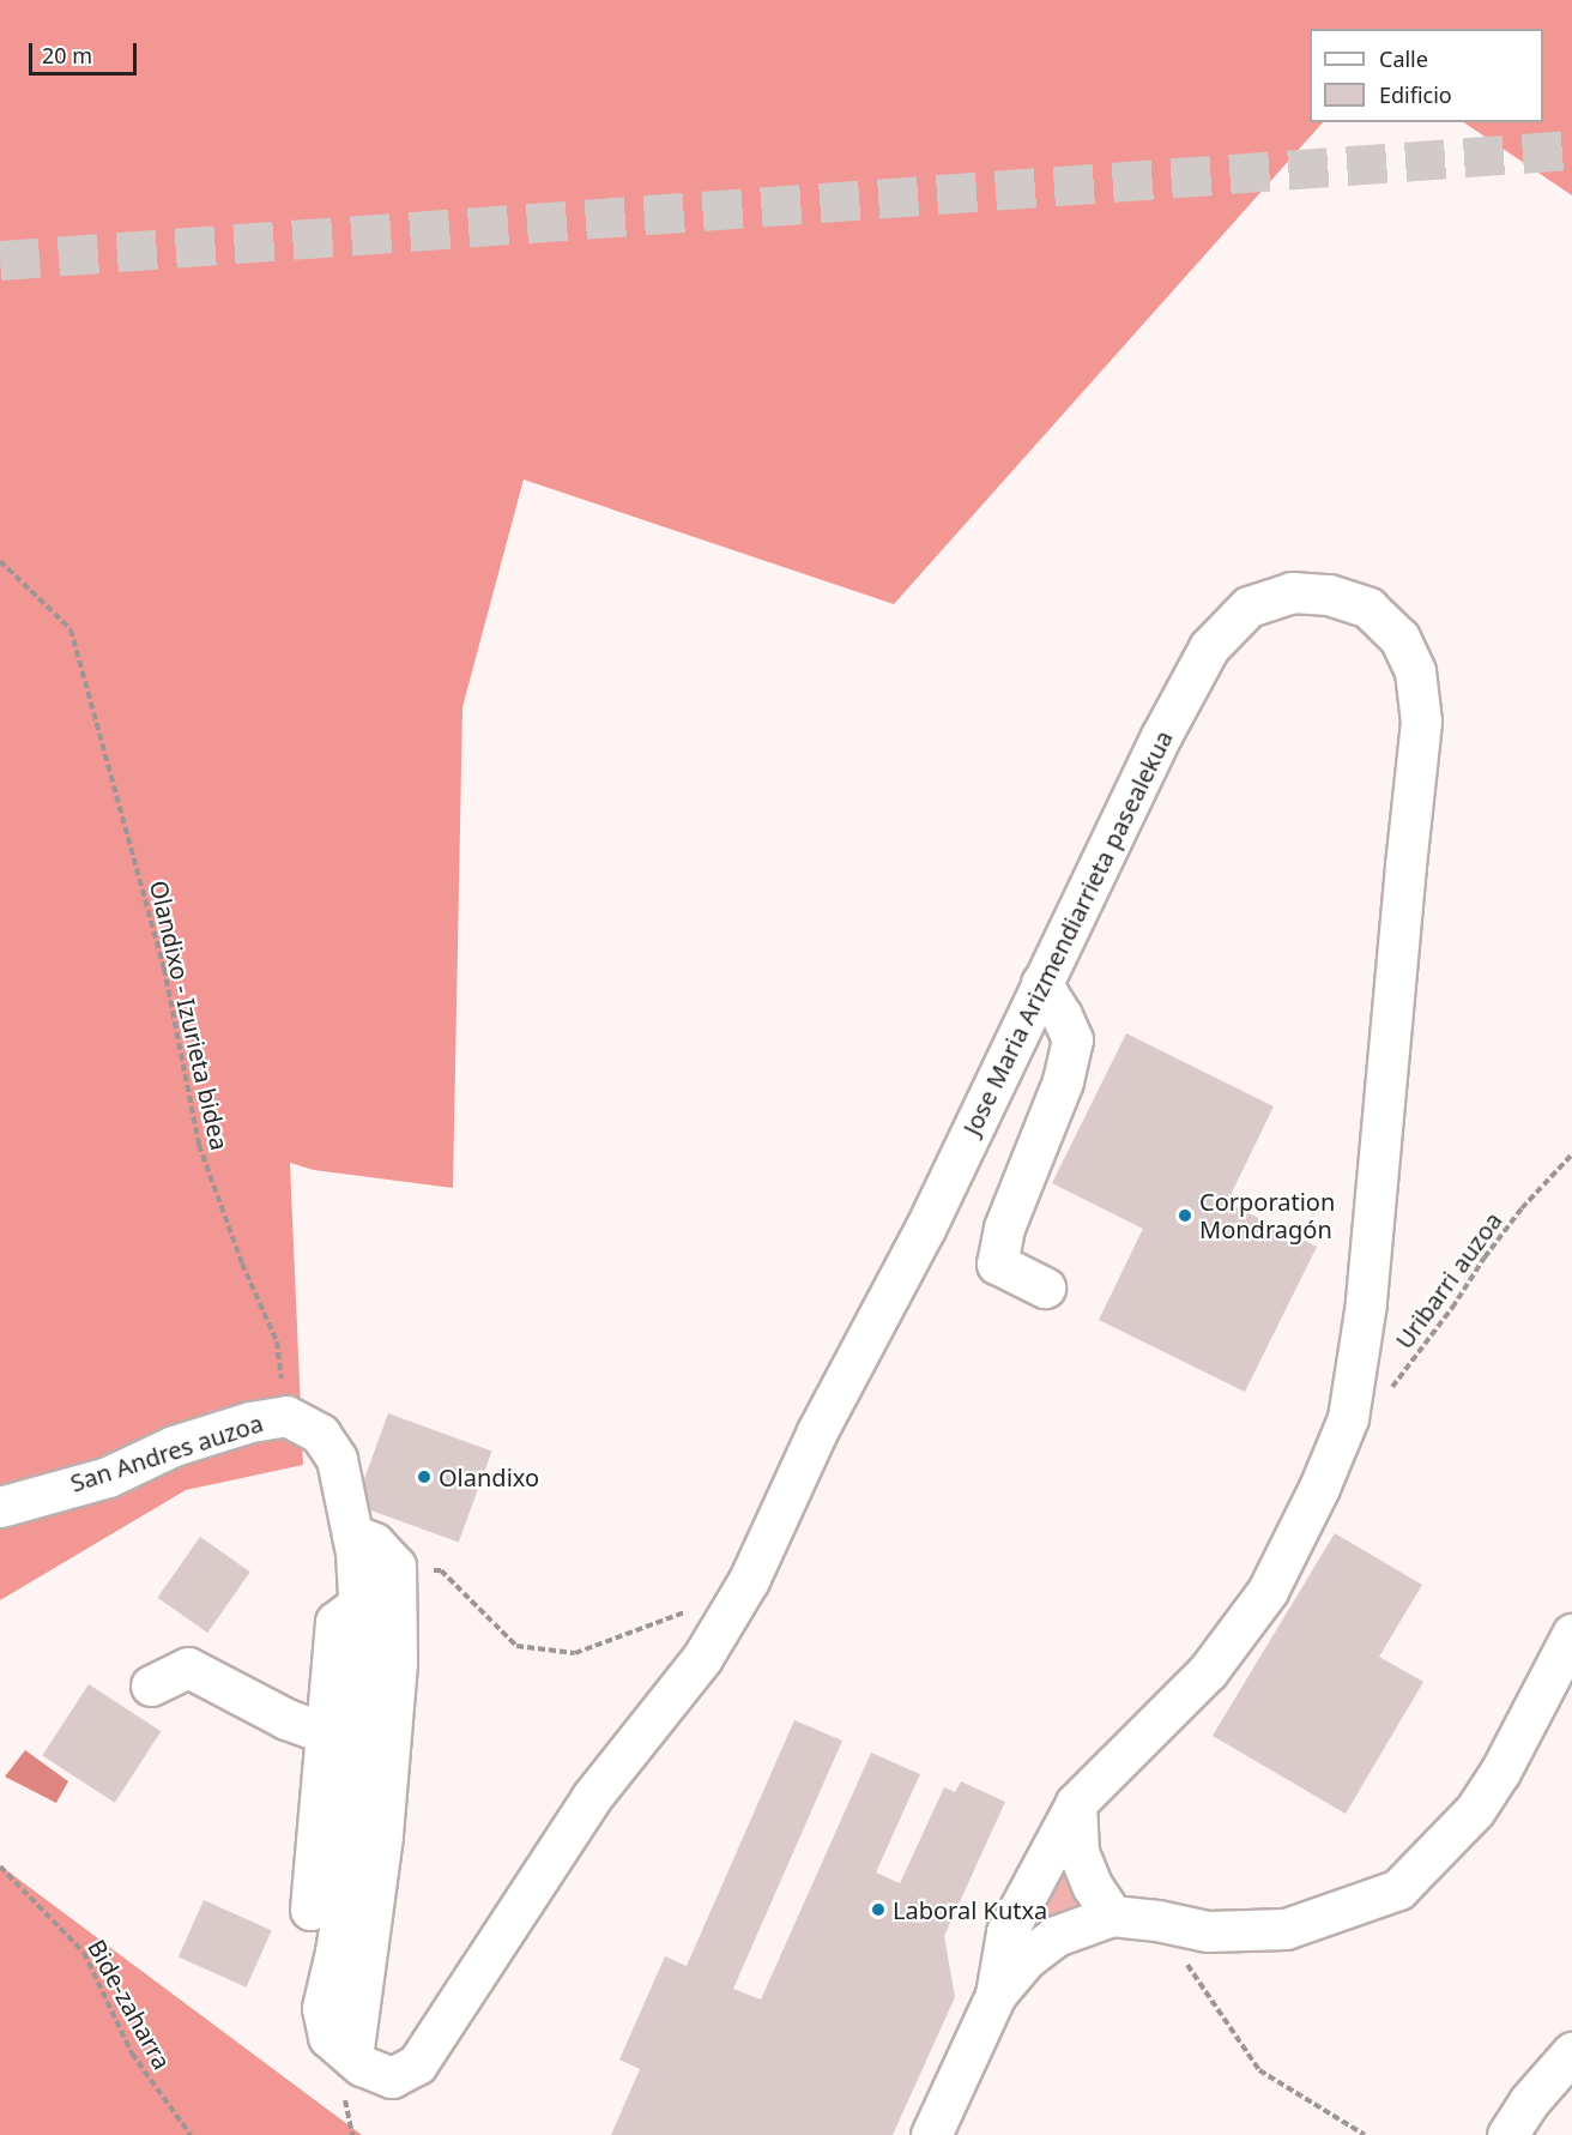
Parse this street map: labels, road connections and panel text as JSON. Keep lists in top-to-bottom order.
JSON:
{
  "streets": {
    "street": ["Jose Maria Arizmendiarrieta pasealekua", "San Andres auzoa"],
    "path": ["Olandixo - Izurieta bidea", "Uribarri auzoa", "Bide-zaharra"]
  },
  "crossings": [
    ["Jose Maria Arizmendiarrieta pasealekua", "Uribarri auzoa"],
    ["Jose Maria Arizmendiarrieta pasealekua", "San Andres auzoa"],
    ["Olandixo - Izurieta bidea", "San Andres auzoa"]
  ],
  "places": ["Corporation Mondragón", "Olandixo", "Laboral Kutxa"],
  "legend": ["Calle", "Edificio"],
  "scale_bar": "20 m"
}
